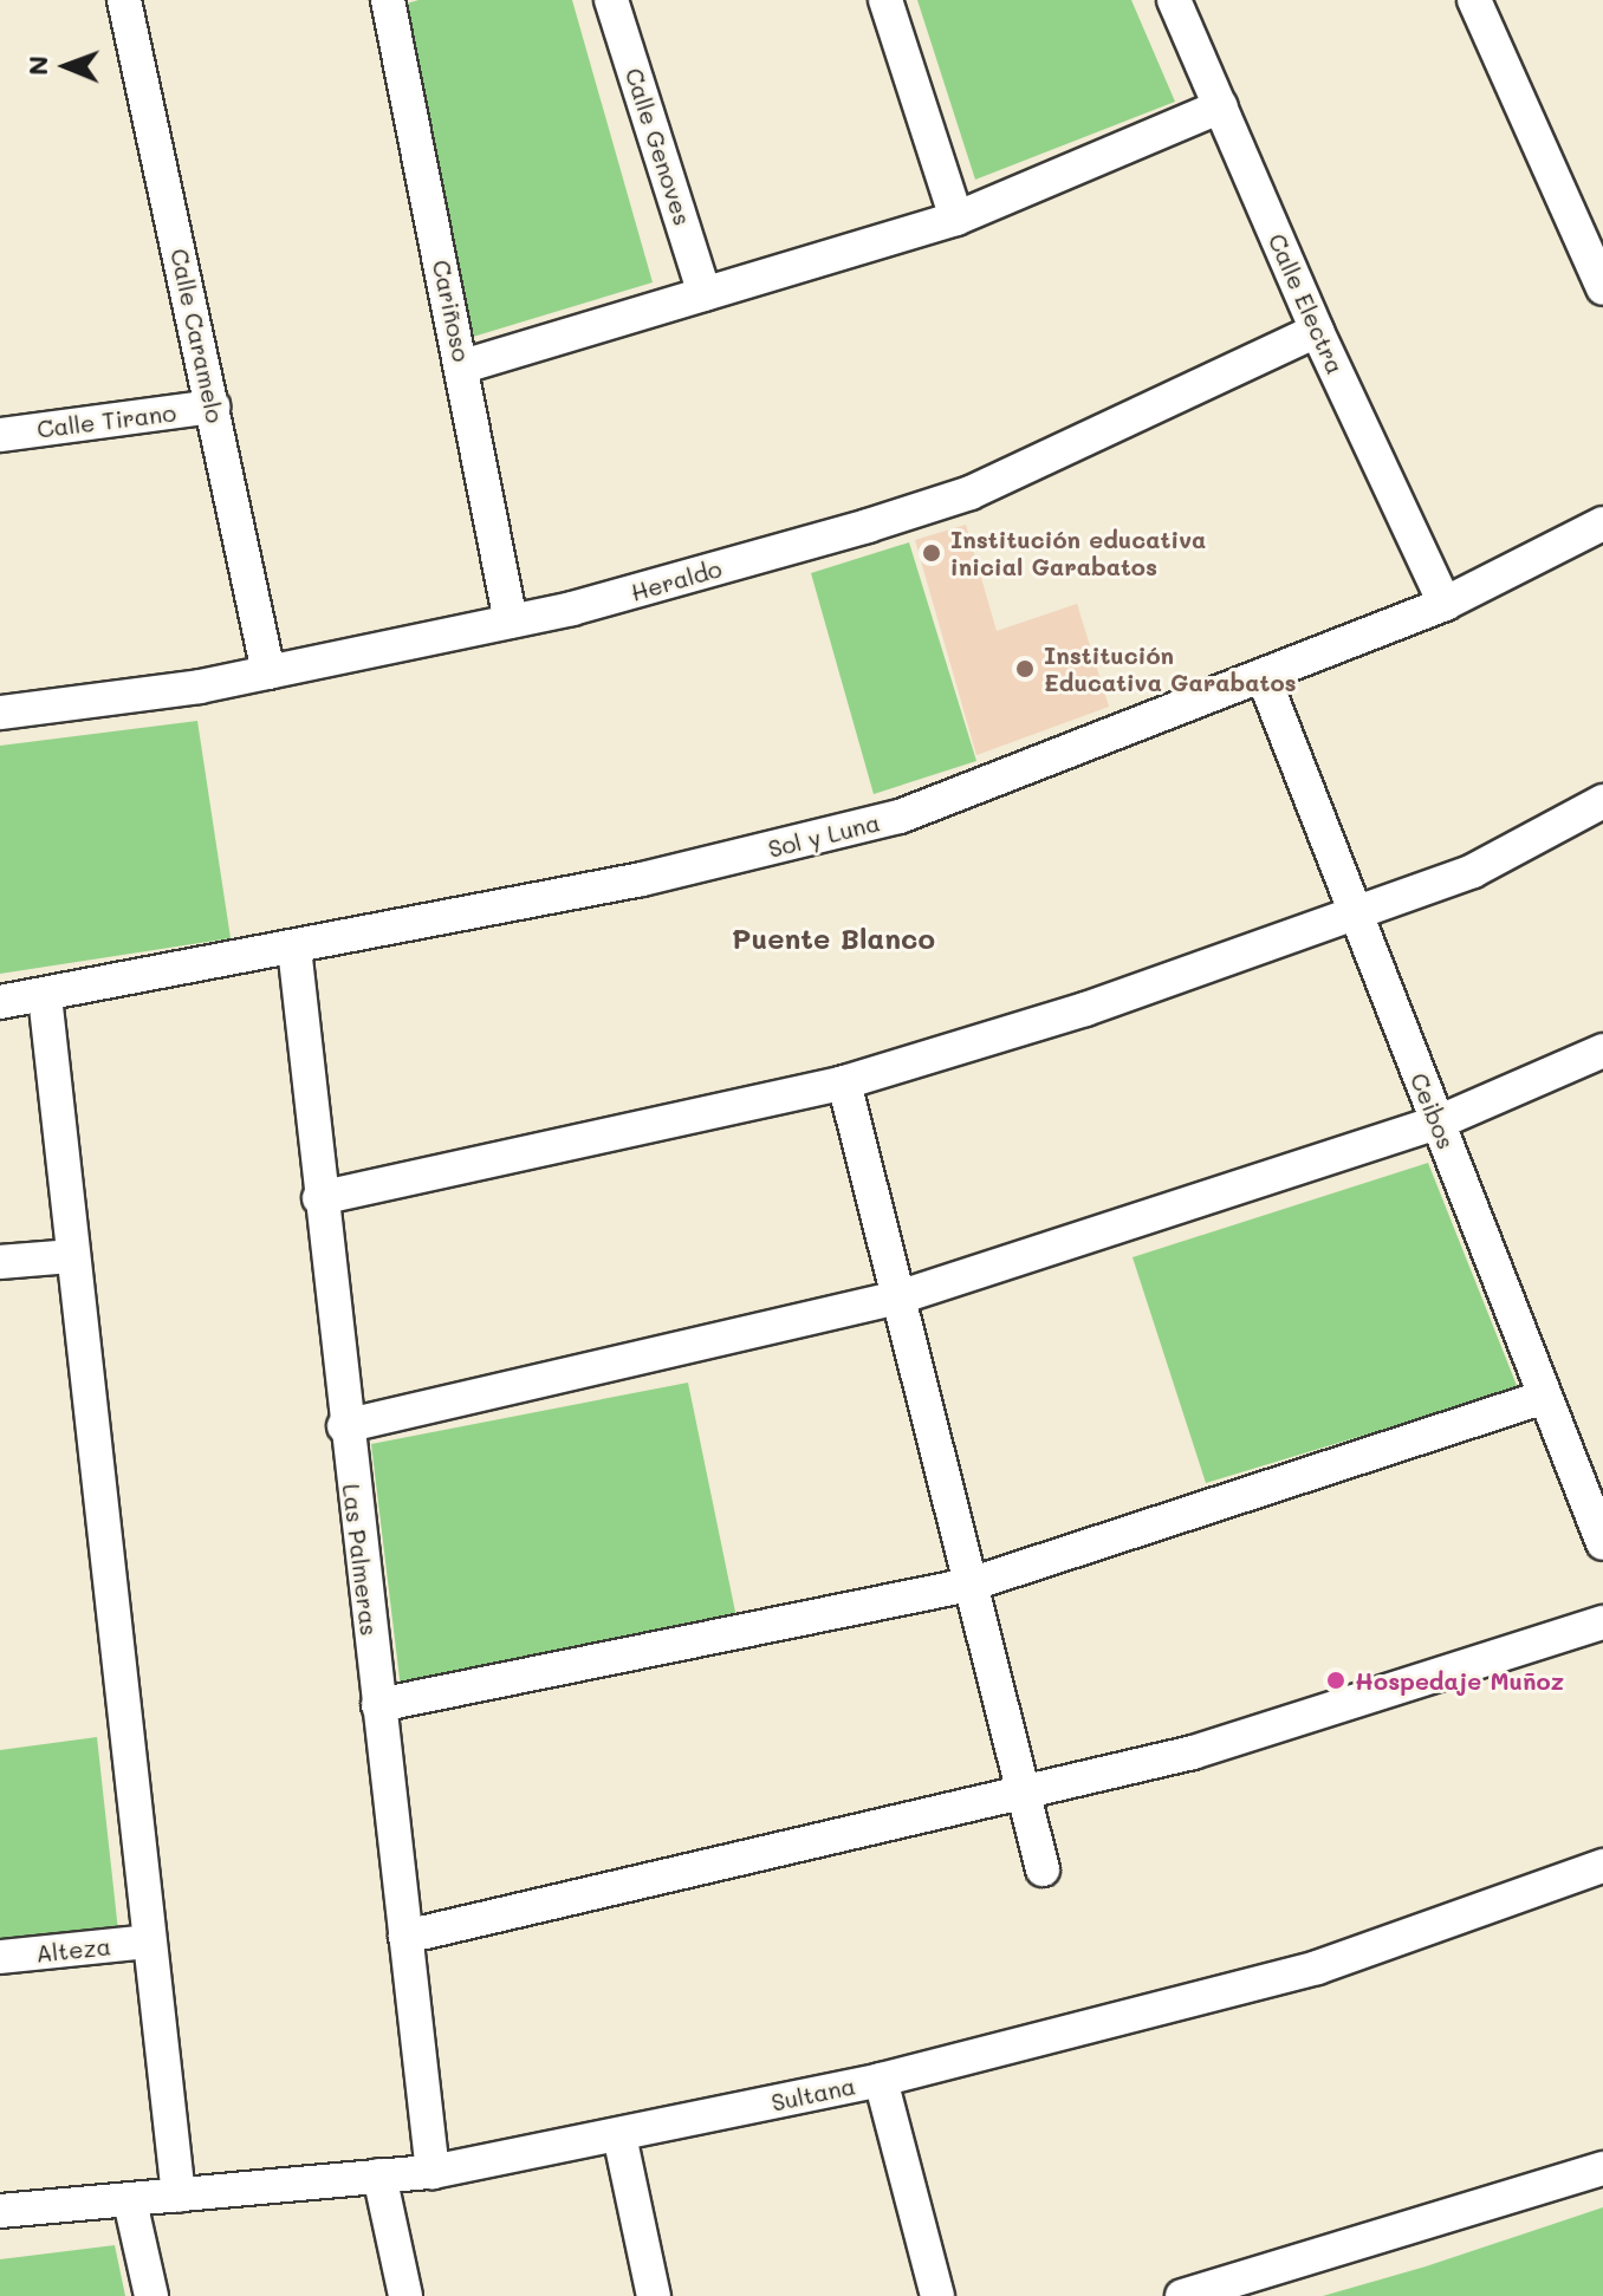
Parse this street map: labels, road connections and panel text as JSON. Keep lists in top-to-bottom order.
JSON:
{
  "streets": {
    "street": [
      "Calle Genoves",
      "Calle Electra",
      "Cariñoso",
      "Calle Caramelo",
      "Calle Tirano",
      "Heraldo",
      "Sol y Luna",
      "Ceibos",
      "Las Palmeras",
      "Alteza",
      "Sultana"
    ]
  },
  "crossings": [
    ["Calle Electra", "Heraldo"],
    ["Calle Electra", "Sol y Luna"],
    ["Cariñoso", "Heraldo"],
    ["Calle Caramelo", "Calle Tirano"],
    ["Calle Caramelo", "Heraldo"],
    ["Sol y Luna", "Ceibos"],
    ["Sol y Luna", "Las Palmeras"],
    ["Las Palmeras", "Sultana"]
  ],
  "districts": ["Puente Blanco"],
  "places": ["Institución educativa inicial Garabatos", "Institución Educativa Garabatos", "Hospedaje Muñoz"],
  "north": "left"
}
